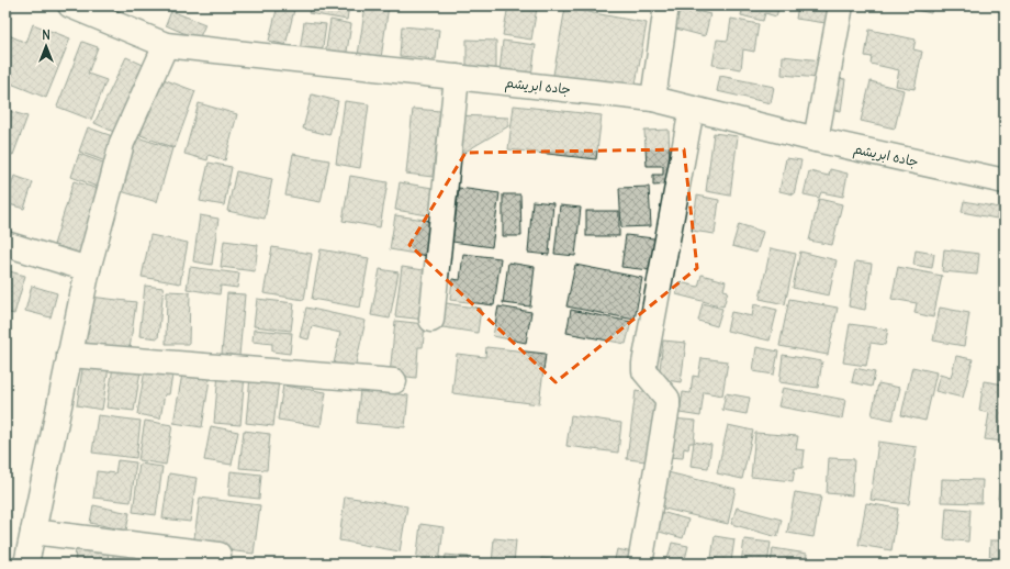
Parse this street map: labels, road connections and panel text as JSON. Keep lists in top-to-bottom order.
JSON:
{
  "streets": {
    "street": ["جاده ابریشم"]
  },
  "north": "top"
}
